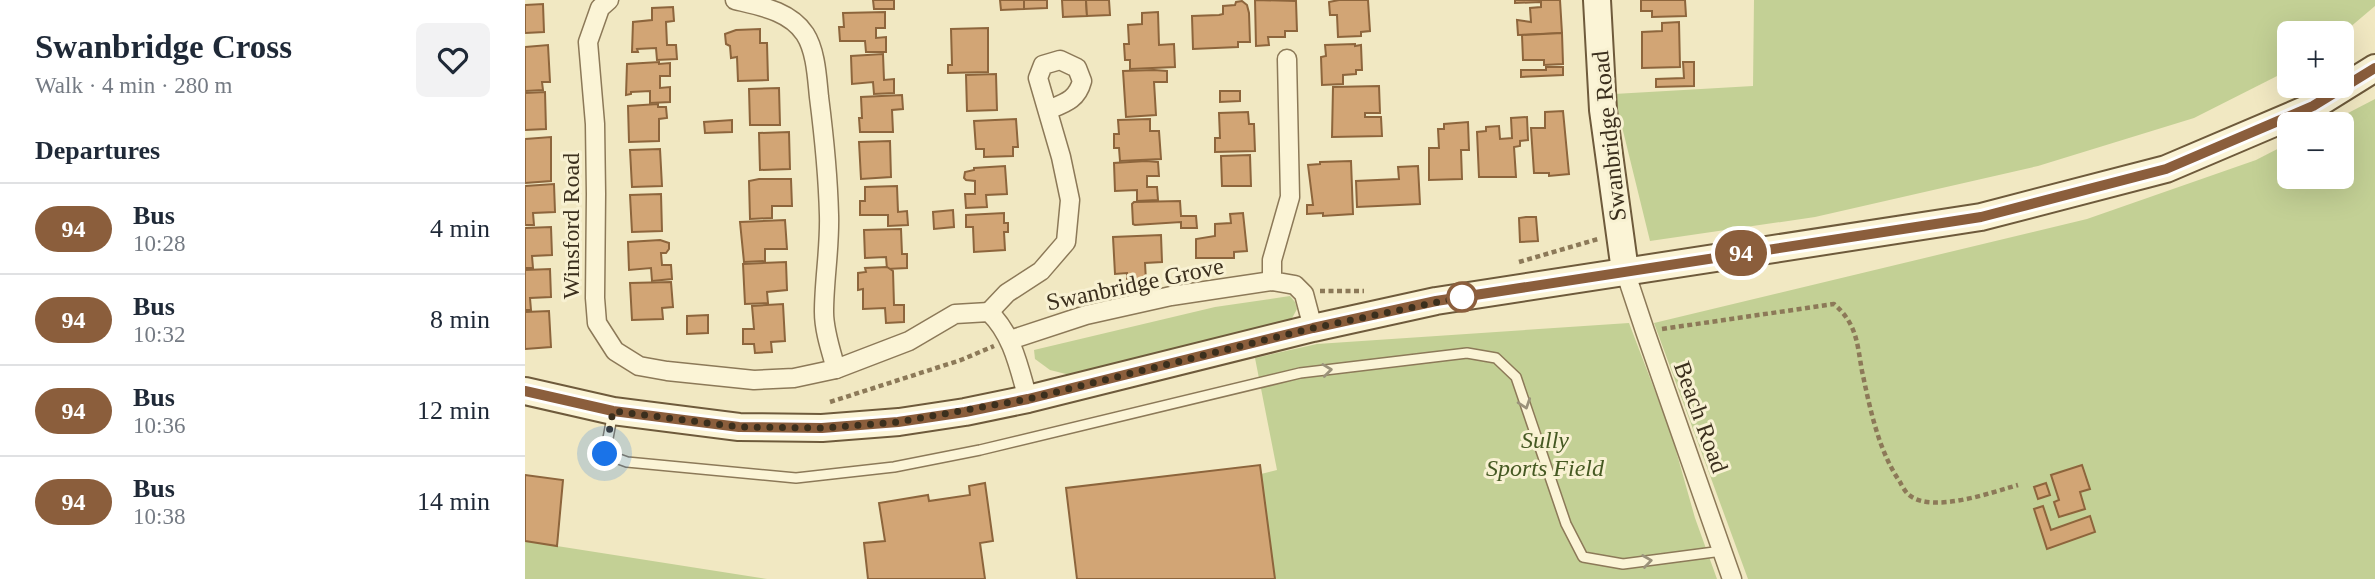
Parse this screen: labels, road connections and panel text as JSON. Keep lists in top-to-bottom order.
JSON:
{
  "streets": {
    "main road": ["Swanbridge Road"],
    "street": ["Winsford Road", "Swanbridge Grove", "Beach Road"]
  },
  "crossings": [
    ["Swanbridge Road", "Beach Road"]
  ],
  "parks": ["Sully Sports Field"],
  "lines": ["bus line 94"],
  "page": {
    "heading": [
      ["Swanbridge Cross", "Walk · 4 min · 280 m"],
      "Departures"
    ],
    "on_map": "94",
    "map_buttons": ["+", "−"],
    "list": [
      {
        "mark": "94",
        "name": "Bus",
        "note": "10:28",
        "value": "4 min"
      },
      {
        "mark": "94",
        "name": "Bus",
        "note": "10:32",
        "value": "8 min"
      },
      {
        "mark": "94",
        "name": "Bus",
        "note": "10:36",
        "value": "12 min"
      },
      {
        "mark": "94",
        "name": "Bus",
        "note": "10:38",
        "value": "14 min"
      }
    ]
  }
}
